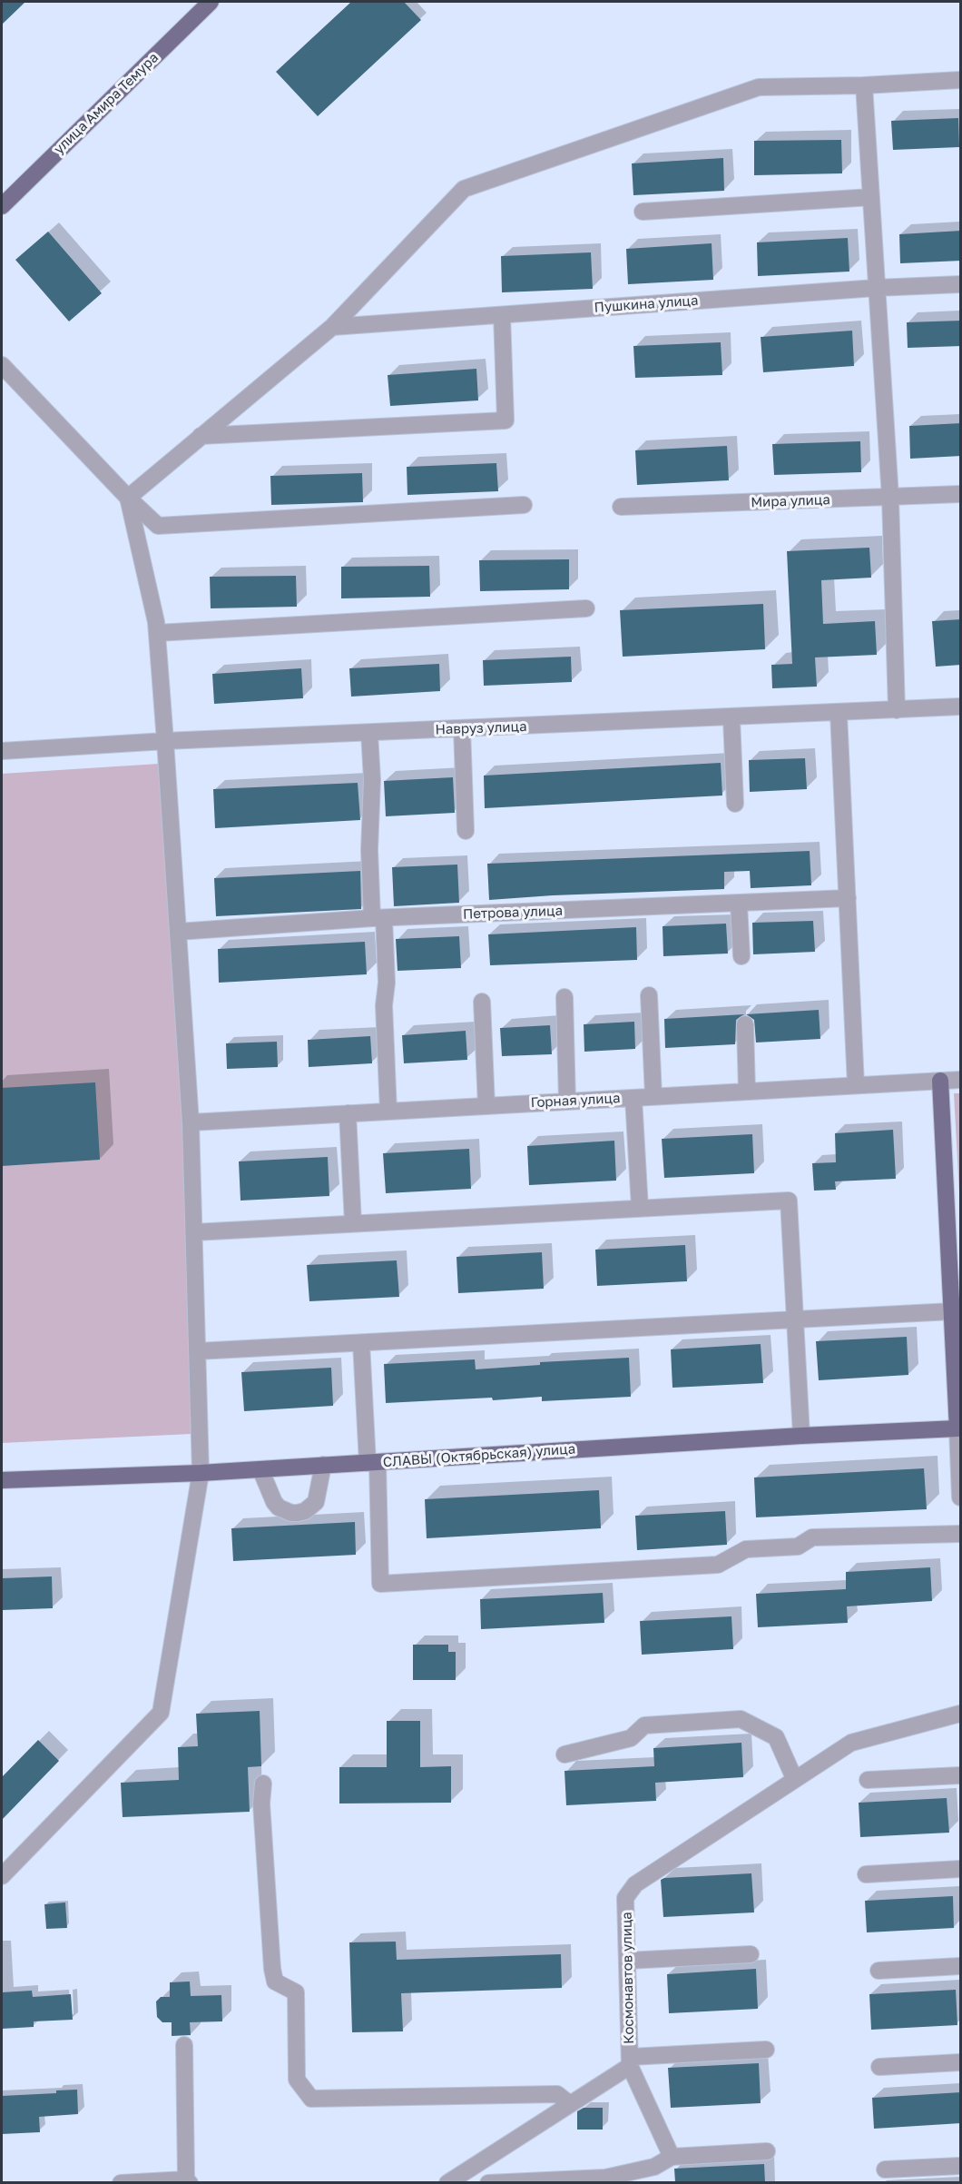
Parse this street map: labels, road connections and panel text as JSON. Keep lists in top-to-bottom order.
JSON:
{
  "streets": {
    "main road": ["улица Амира Темура", "СЛАВЫ (Октябрьская) улица"],
    "street": [
      "Пушкина улица",
      "Мира улица",
      "Навруз улица",
      "Петрова улица",
      "Горная улица",
      "Космонавтов улица"
    ]
  }
}
